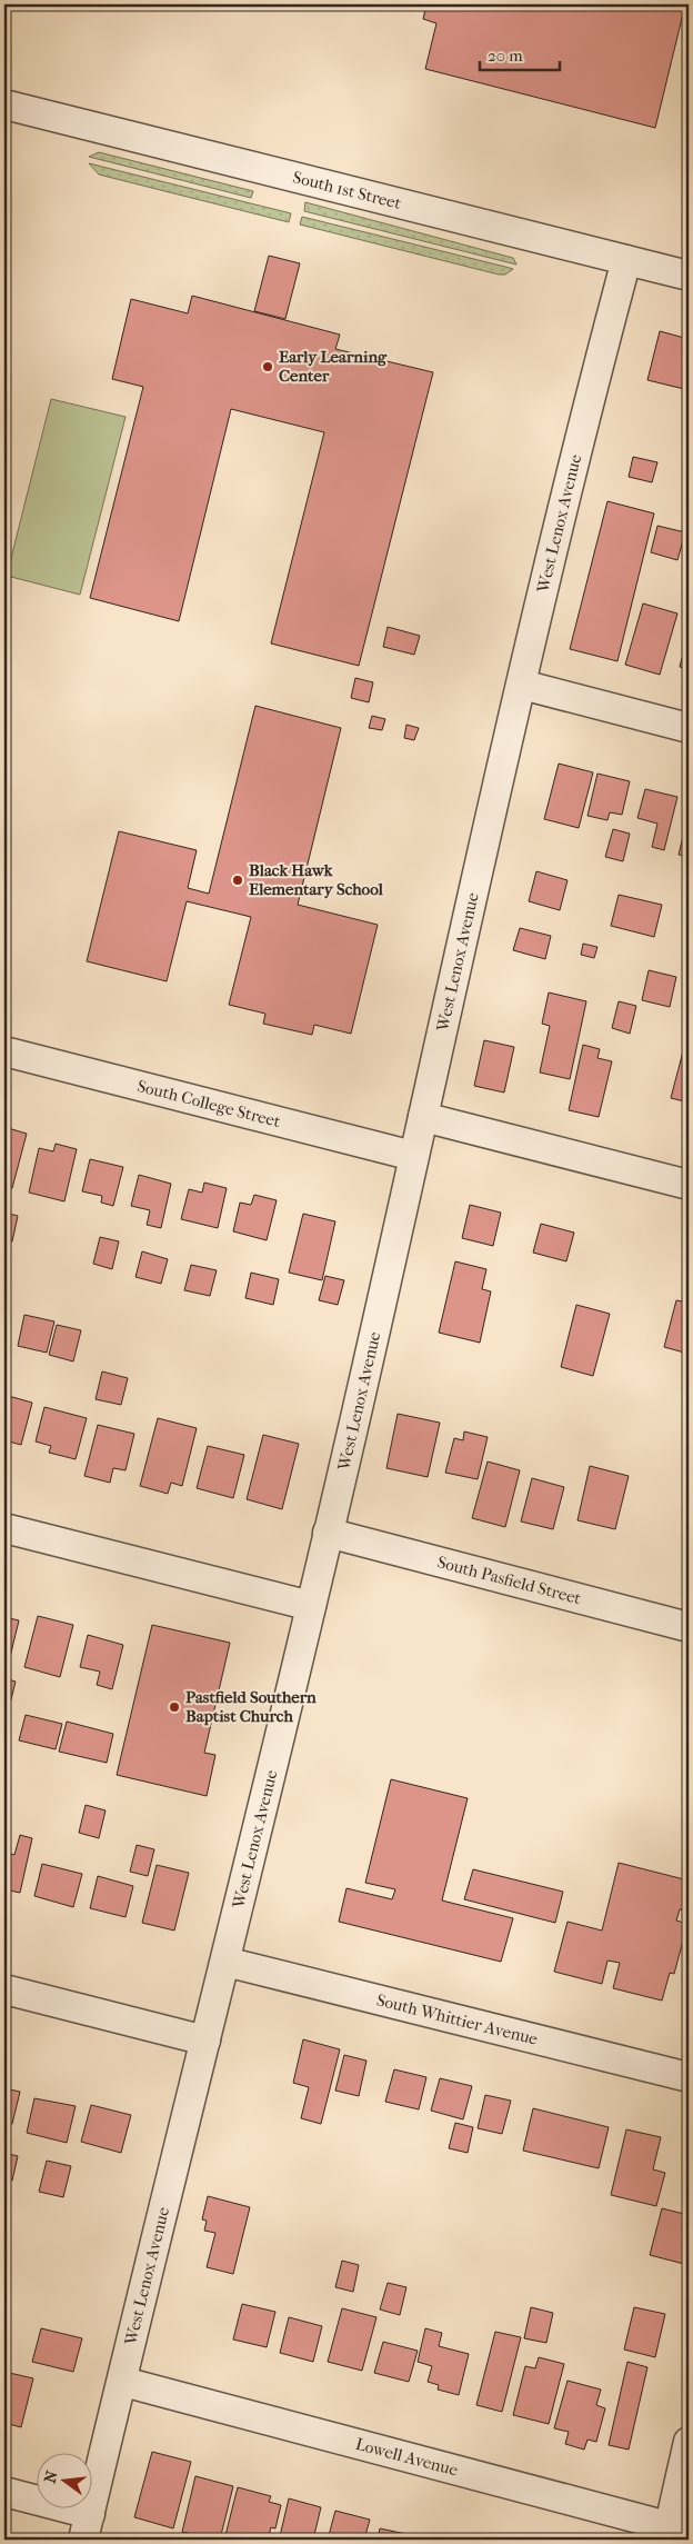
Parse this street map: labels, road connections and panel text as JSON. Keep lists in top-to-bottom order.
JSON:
{
  "streets": {
    "street": [
      "South 1st Street",
      "West Lenox Avenue",
      "South College Street",
      "South Pasfield Street",
      "South Whittier Avenue",
      "Lowell Avenue"
    ]
  },
  "crossings": [
    ["South 1st Street", "West Lenox Avenue"],
    ["West Lenox Avenue", "South College Street"],
    ["West Lenox Avenue", "South Pasfield Street"],
    ["West Lenox Avenue", "South Whittier Avenue"],
    ["West Lenox Avenue", "Lowell Avenue"]
  ],
  "places": ["Early Learning Center", "Black Hawk Elementary School", "Pastfield Southern Baptist Church"],
  "scale_bar": "20 m",
  "north": "left"
}
